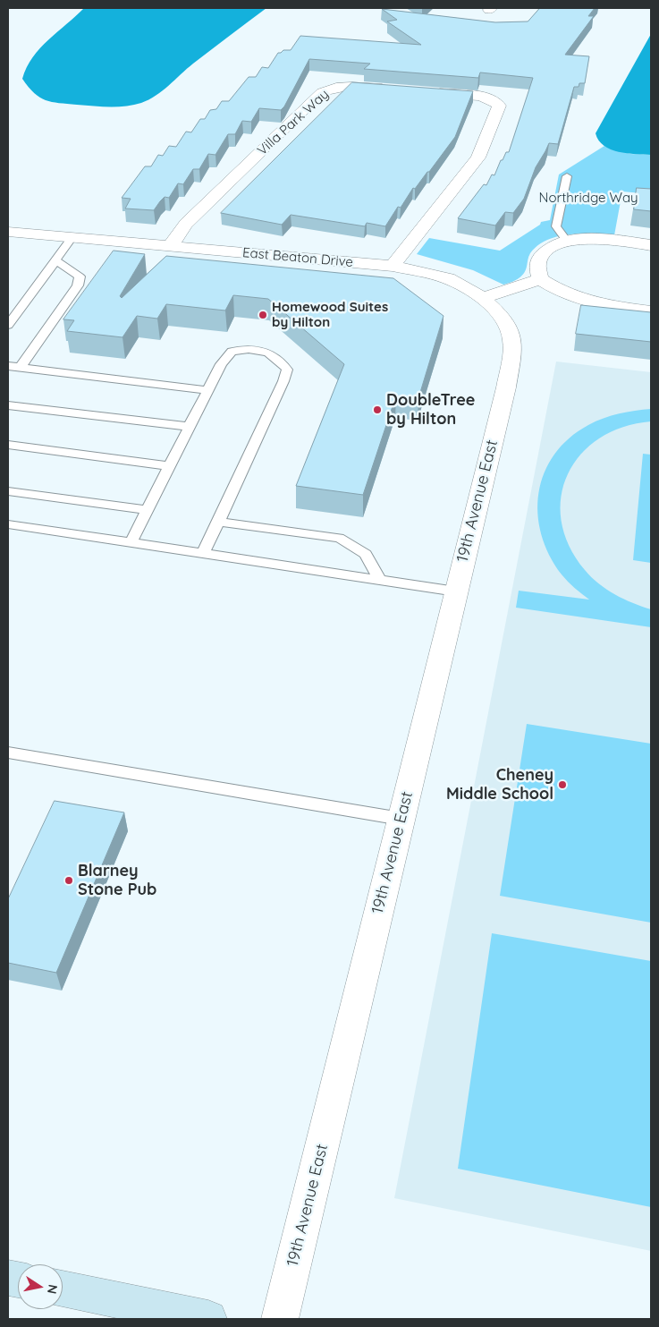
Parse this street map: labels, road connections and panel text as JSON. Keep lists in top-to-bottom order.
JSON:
{
  "streets": {
    "street": ["Villa Park Way", "East Beaton Drive", "19th Avenue East"]
  },
  "crossings": [
    ["Villa Park Way", "East Beaton Drive"],
    ["East Beaton Drive", "19th Avenue East"]
  ],
  "parks": ["Northridge Way"],
  "places": [
    "Homewood Suites by Hilton",
    "DoubleTree by Hilton",
    "Cheney Middle School",
    "Blarney Stone Pub"
  ],
  "north": "right"
}
